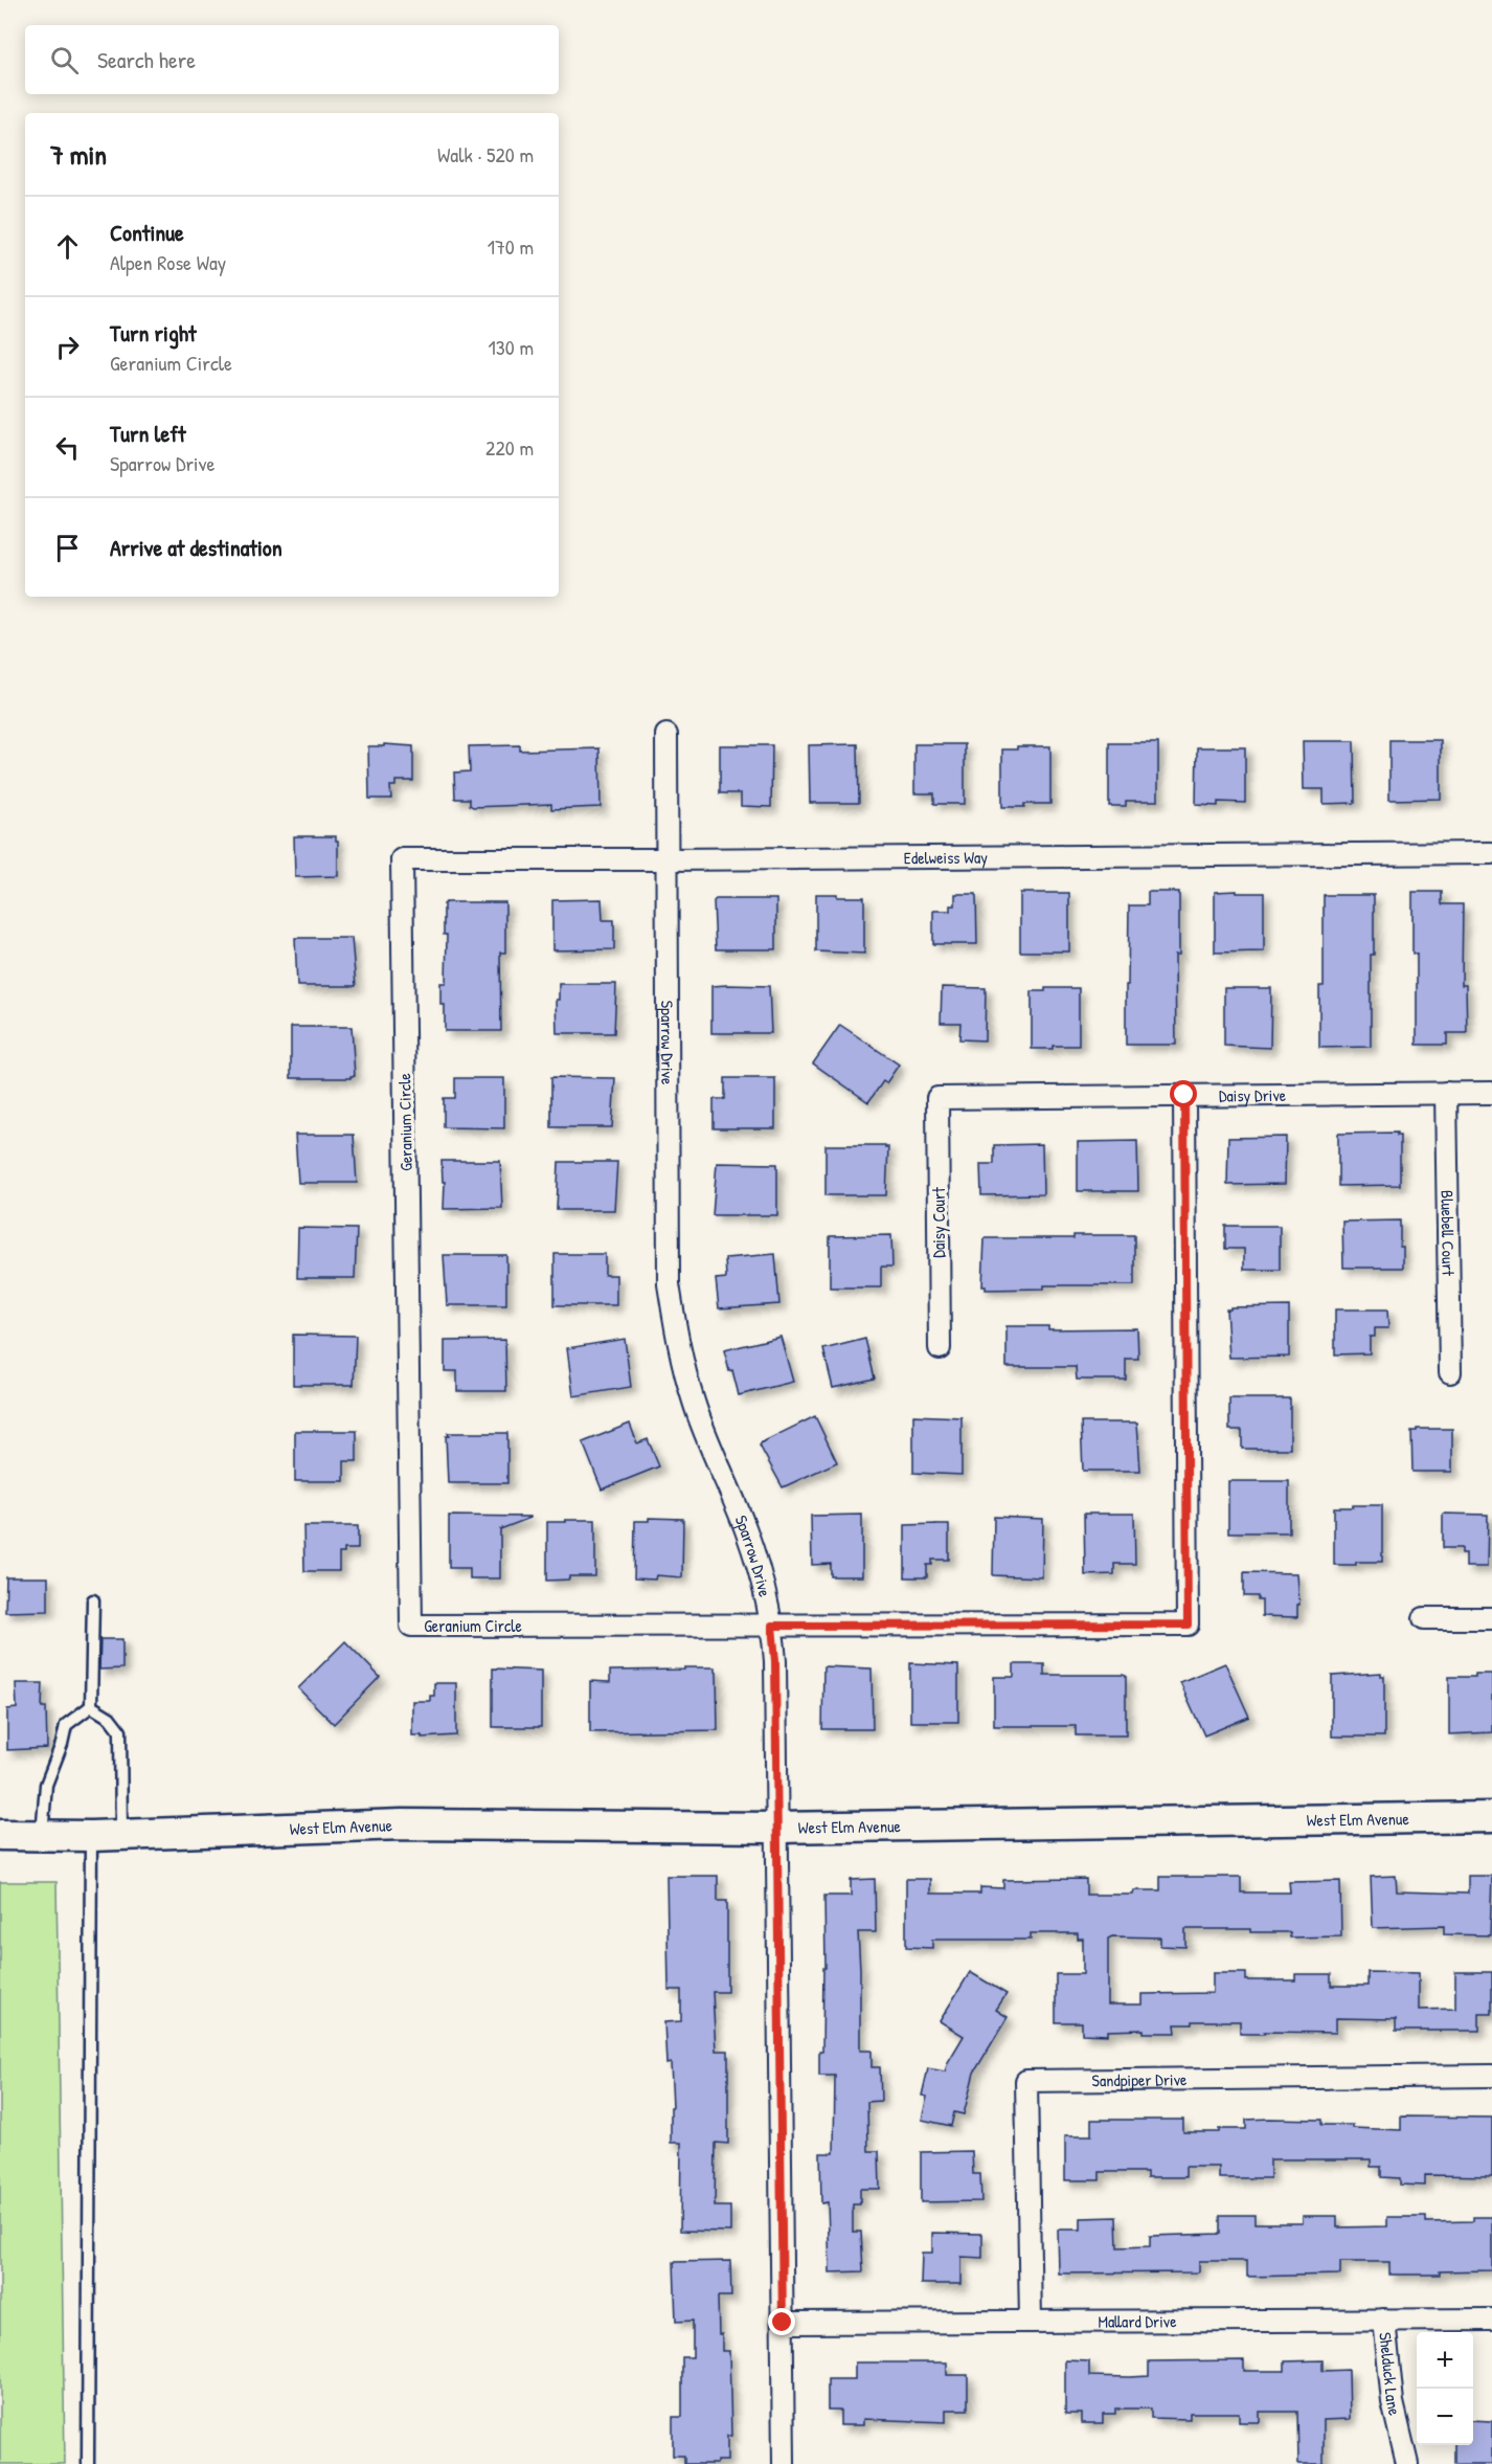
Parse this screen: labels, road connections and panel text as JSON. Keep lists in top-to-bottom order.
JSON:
{
  "streets": {
    "street": [
      "Edelweiss Way",
      "Sparrow Drive",
      "Daisy Drive",
      "Geranium Circle",
      "Daisy Court",
      "Bluebell Court",
      "West Elm Avenue",
      "Sandpiper Drive",
      "Mallard Drive",
      "Shelduck Lane"
    ]
  },
  "crossings": [
    ["Edelweiss Way", "Sparrow Drive"],
    ["Edelweiss Way", "Geranium Circle"],
    ["Sparrow Drive", "Geranium Circle"],
    ["Sparrow Drive", "West Elm Avenue"],
    ["Sparrow Drive", "Mallard Drive"],
    ["Daisy Drive", "Geranium Circle"],
    ["Daisy Drive", "Daisy Court"],
    ["Daisy Drive", "Bluebell Court"],
    ["Sandpiper Drive", "Mallard Drive"],
    ["Mallard Drive", "Shelduck Lane"]
  ],
  "page": {
    "search": "Search here",
    "heading": ["7 min", "Walk · 520 m"],
    "list": [
      ["Continue", "Alpen Rose Way", "170 m"],
      ["Turn right", "Geranium Circle", "130 m"],
      ["Turn left", "Sparrow Drive", "220 m"],
      "Arrive at destination"
    ],
    "map_buttons": ["+", "−"]
  }
}
